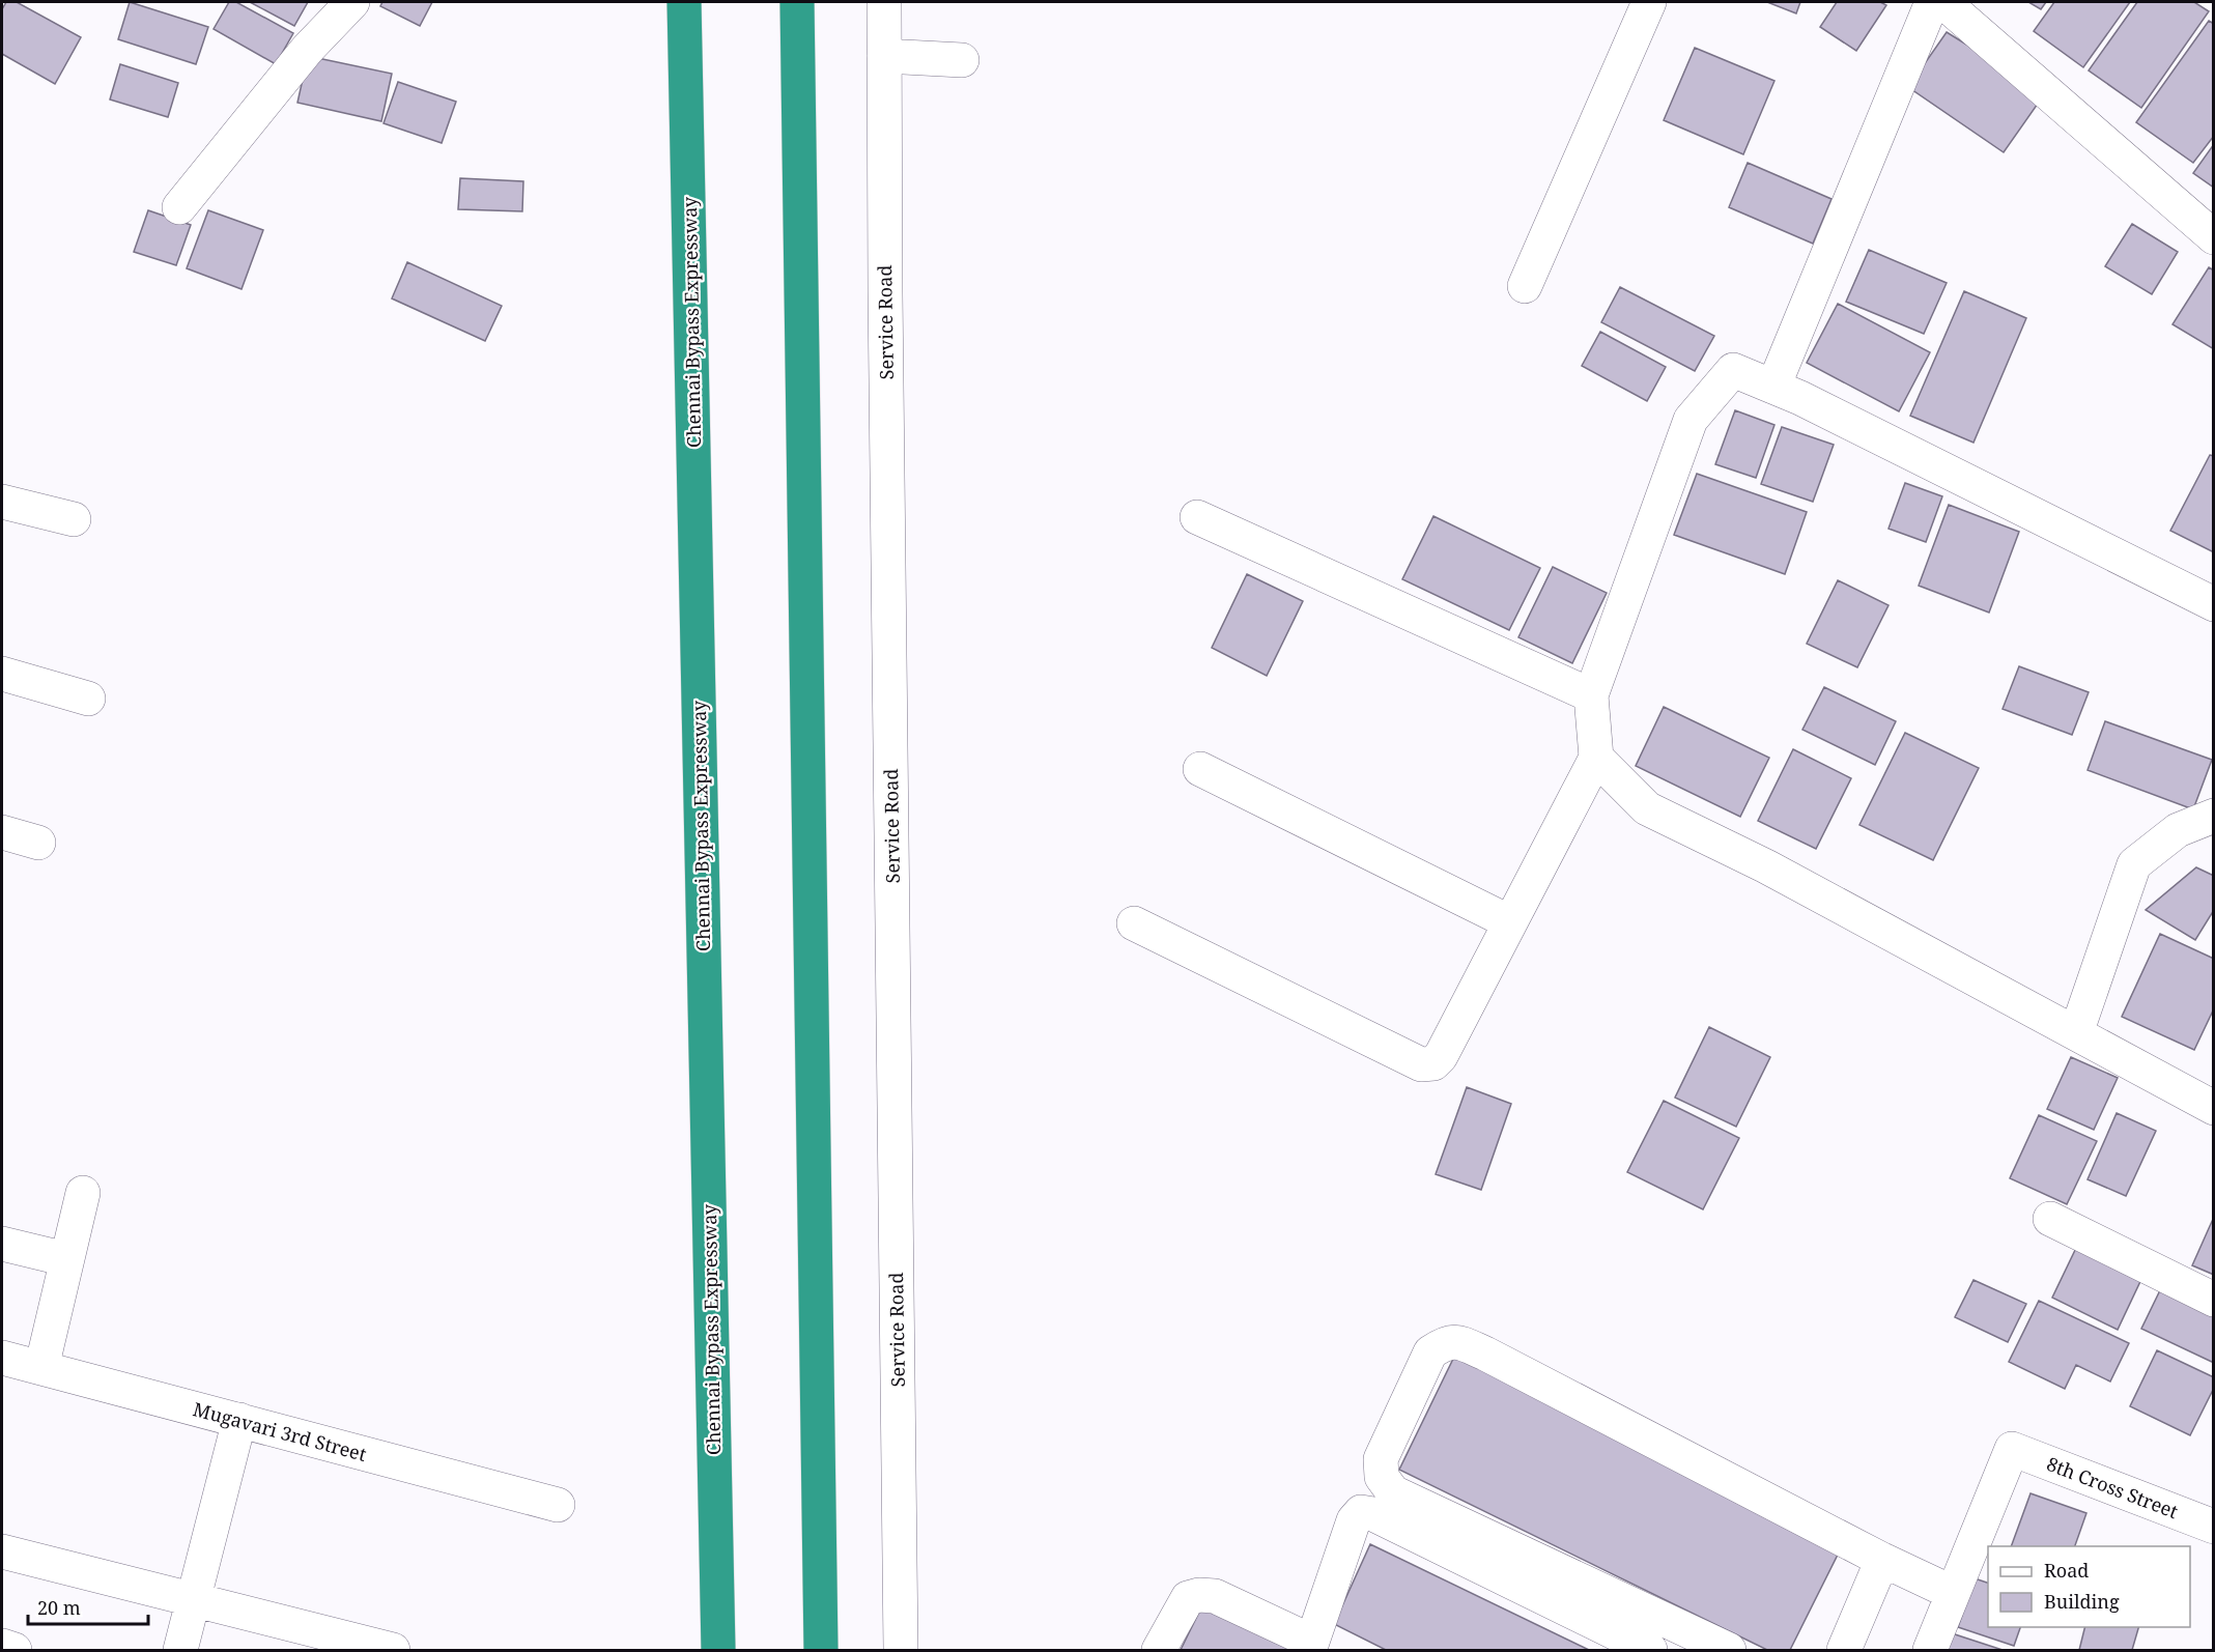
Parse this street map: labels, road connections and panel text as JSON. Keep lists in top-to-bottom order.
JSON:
{
  "streets": {
    "highway": ["Chennai Bypass Expressway"],
    "street": ["Service Road", "Mugavari 3rd Street", "8th Cross Street"]
  },
  "legend": ["Road", "Building"],
  "scale_bar": "20 m"
}
